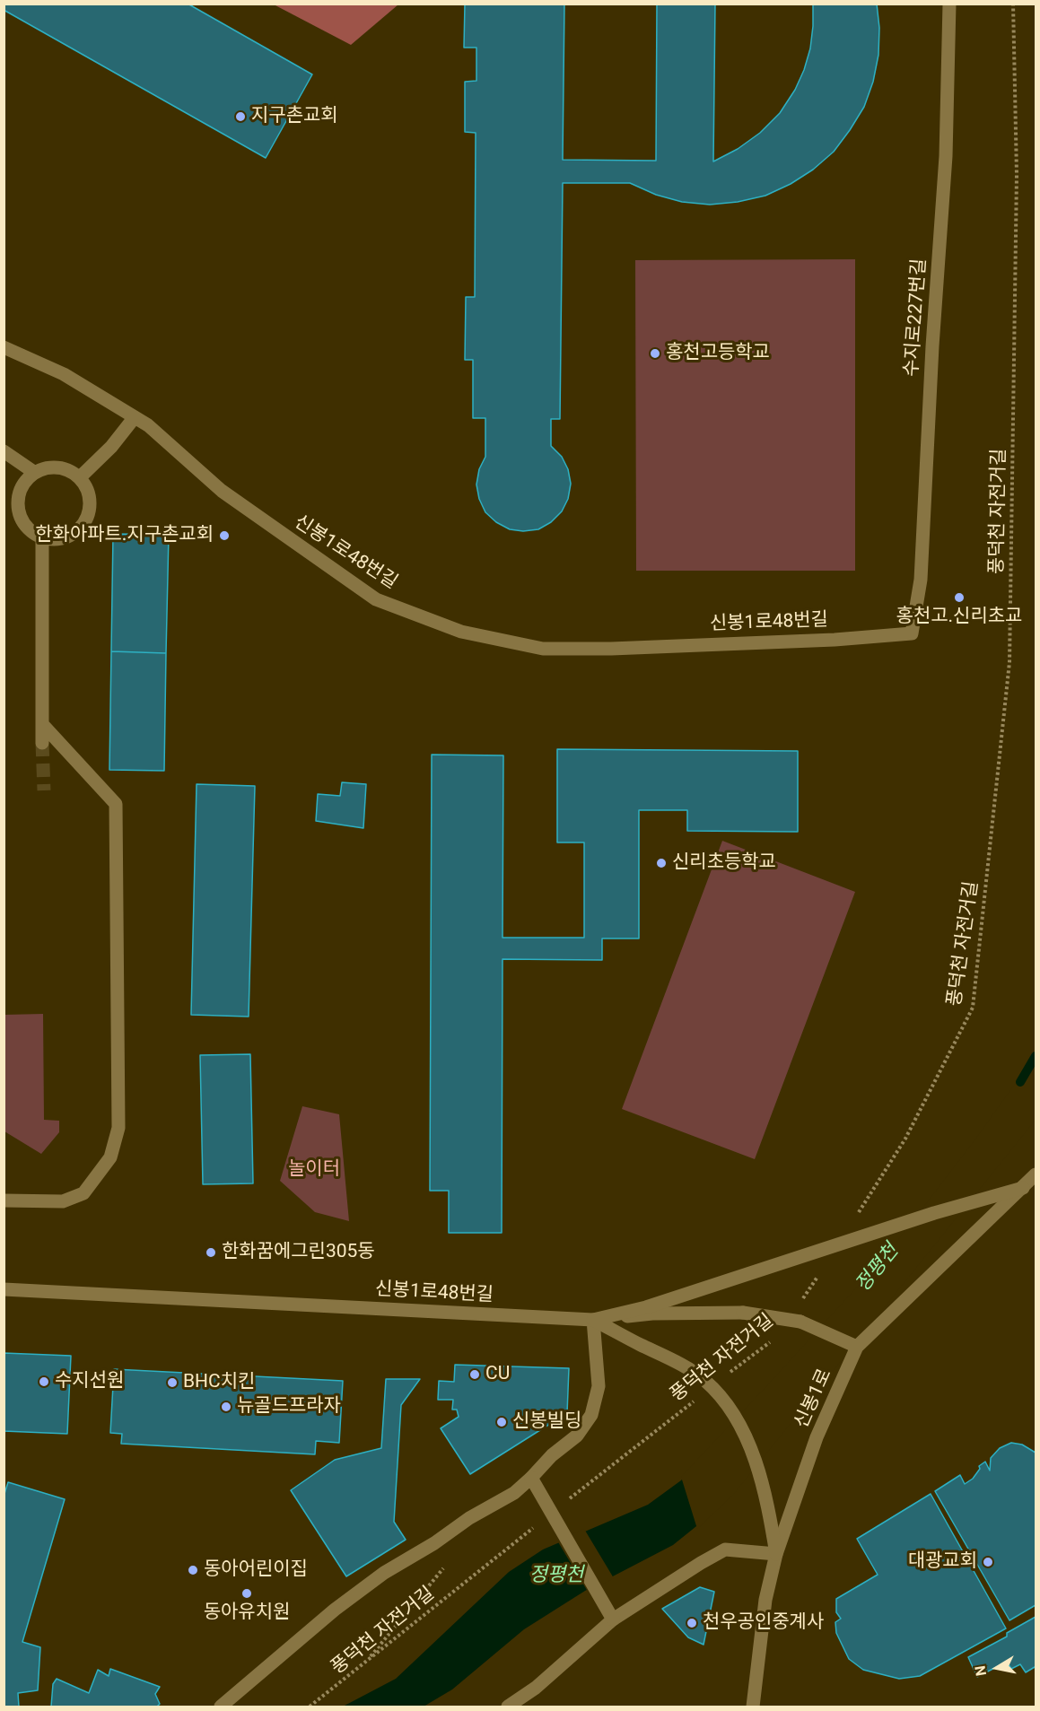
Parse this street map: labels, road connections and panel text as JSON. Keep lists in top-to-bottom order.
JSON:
{
  "streets": {
    "street": ["수지로227번길", "신봉1로48번길", "신봉1로"],
    "path": ["풍덕천 자전거길"]
  },
  "crossings": [
    ["수지로227번길", "신봉1로48번길"],
    ["신봉1로48번길", "신봉1로"]
  ],
  "water": ["정평천"],
  "parks": ["놀이터"],
  "places": [
    "지구촌교회",
    "홍천고등학교",
    "한화아파트.지구촌교회",
    "홍천고.신리초교",
    "신리초등학교",
    "한화꿈에그린305동",
    "CU",
    "수지선원",
    "BHC치킨",
    "뉴골드프라자",
    "신봉빌딩",
    "대광교회",
    "동아어린이집",
    "동아유치원",
    "천우공인중계사"
  ],
  "north": "left"
}
